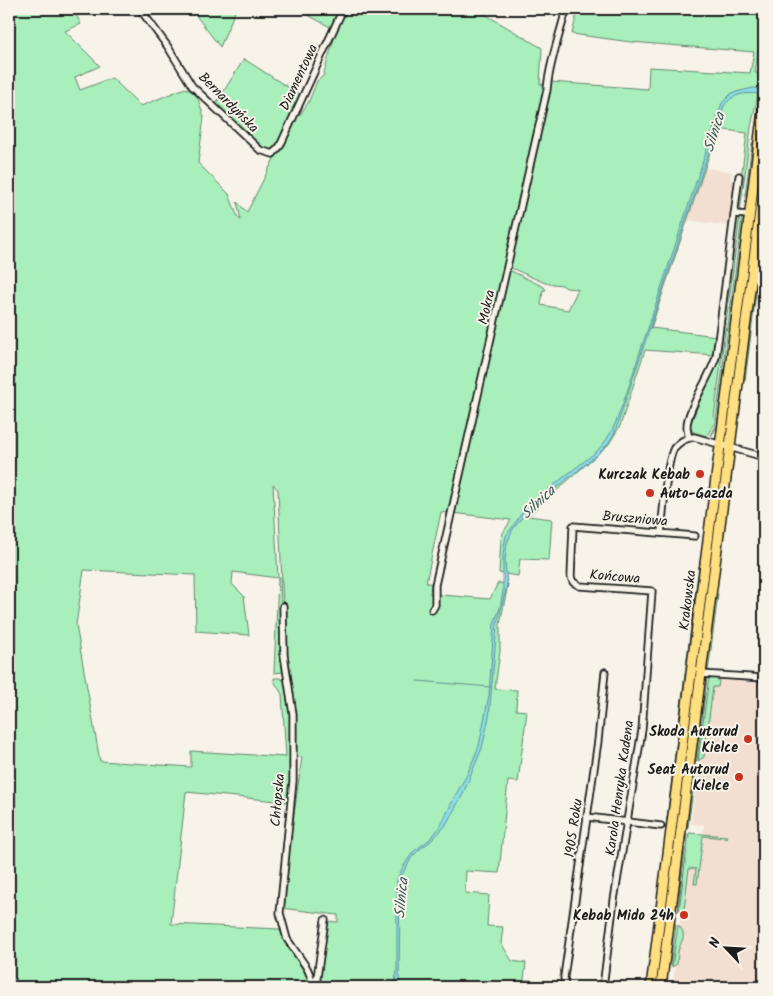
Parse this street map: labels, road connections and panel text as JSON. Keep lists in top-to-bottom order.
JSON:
{
  "streets": {
    "main road": ["Krakowska"],
    "street": [
      "Diamentowa",
      "Bernardyńska",
      "Mokra",
      "Bruszniowa",
      "Końcowa",
      "Karola Henryka Kadena",
      "Chłopska",
      "1905 Roku"
    ]
  },
  "crossings": [
    ["Diamentowa", "Bernardyńska"],
    ["Bruszniowa", "Końcowa"],
    ["Końcowa", "Karola Henryka Kadena"]
  ],
  "water": ["Silnica"],
  "places": [
    "Kurczak Kebab",
    "Auto-Gazda",
    "Skoda Autorud Kielce",
    "Seat Autorud Kielce",
    "Kebab Mido 24h"
  ],
  "north": "top left"
}
